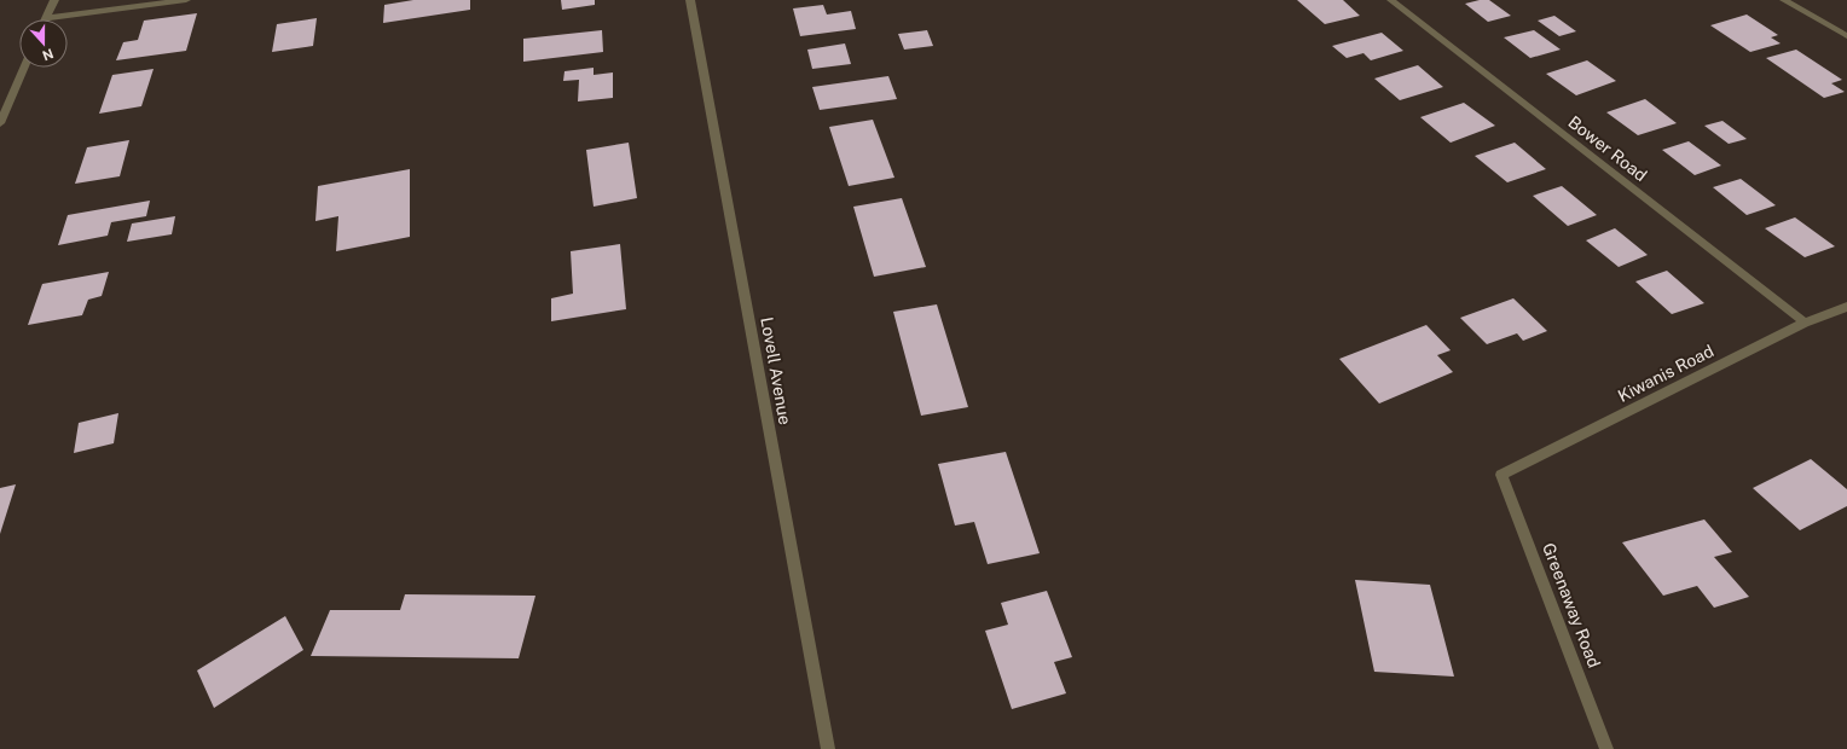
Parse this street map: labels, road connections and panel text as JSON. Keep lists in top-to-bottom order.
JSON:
{
  "streets": {
    "street": [
      "Bower Road",
      "Lovell Avenue",
      "Kiwanis Road",
      "Greenaway Road"
    ]
  },
  "crossings": [
    ["Bower Road", "Kiwanis Road"],
    ["Kiwanis Road", "Greenaway Road"]
  ],
  "north": "bottom"
}
